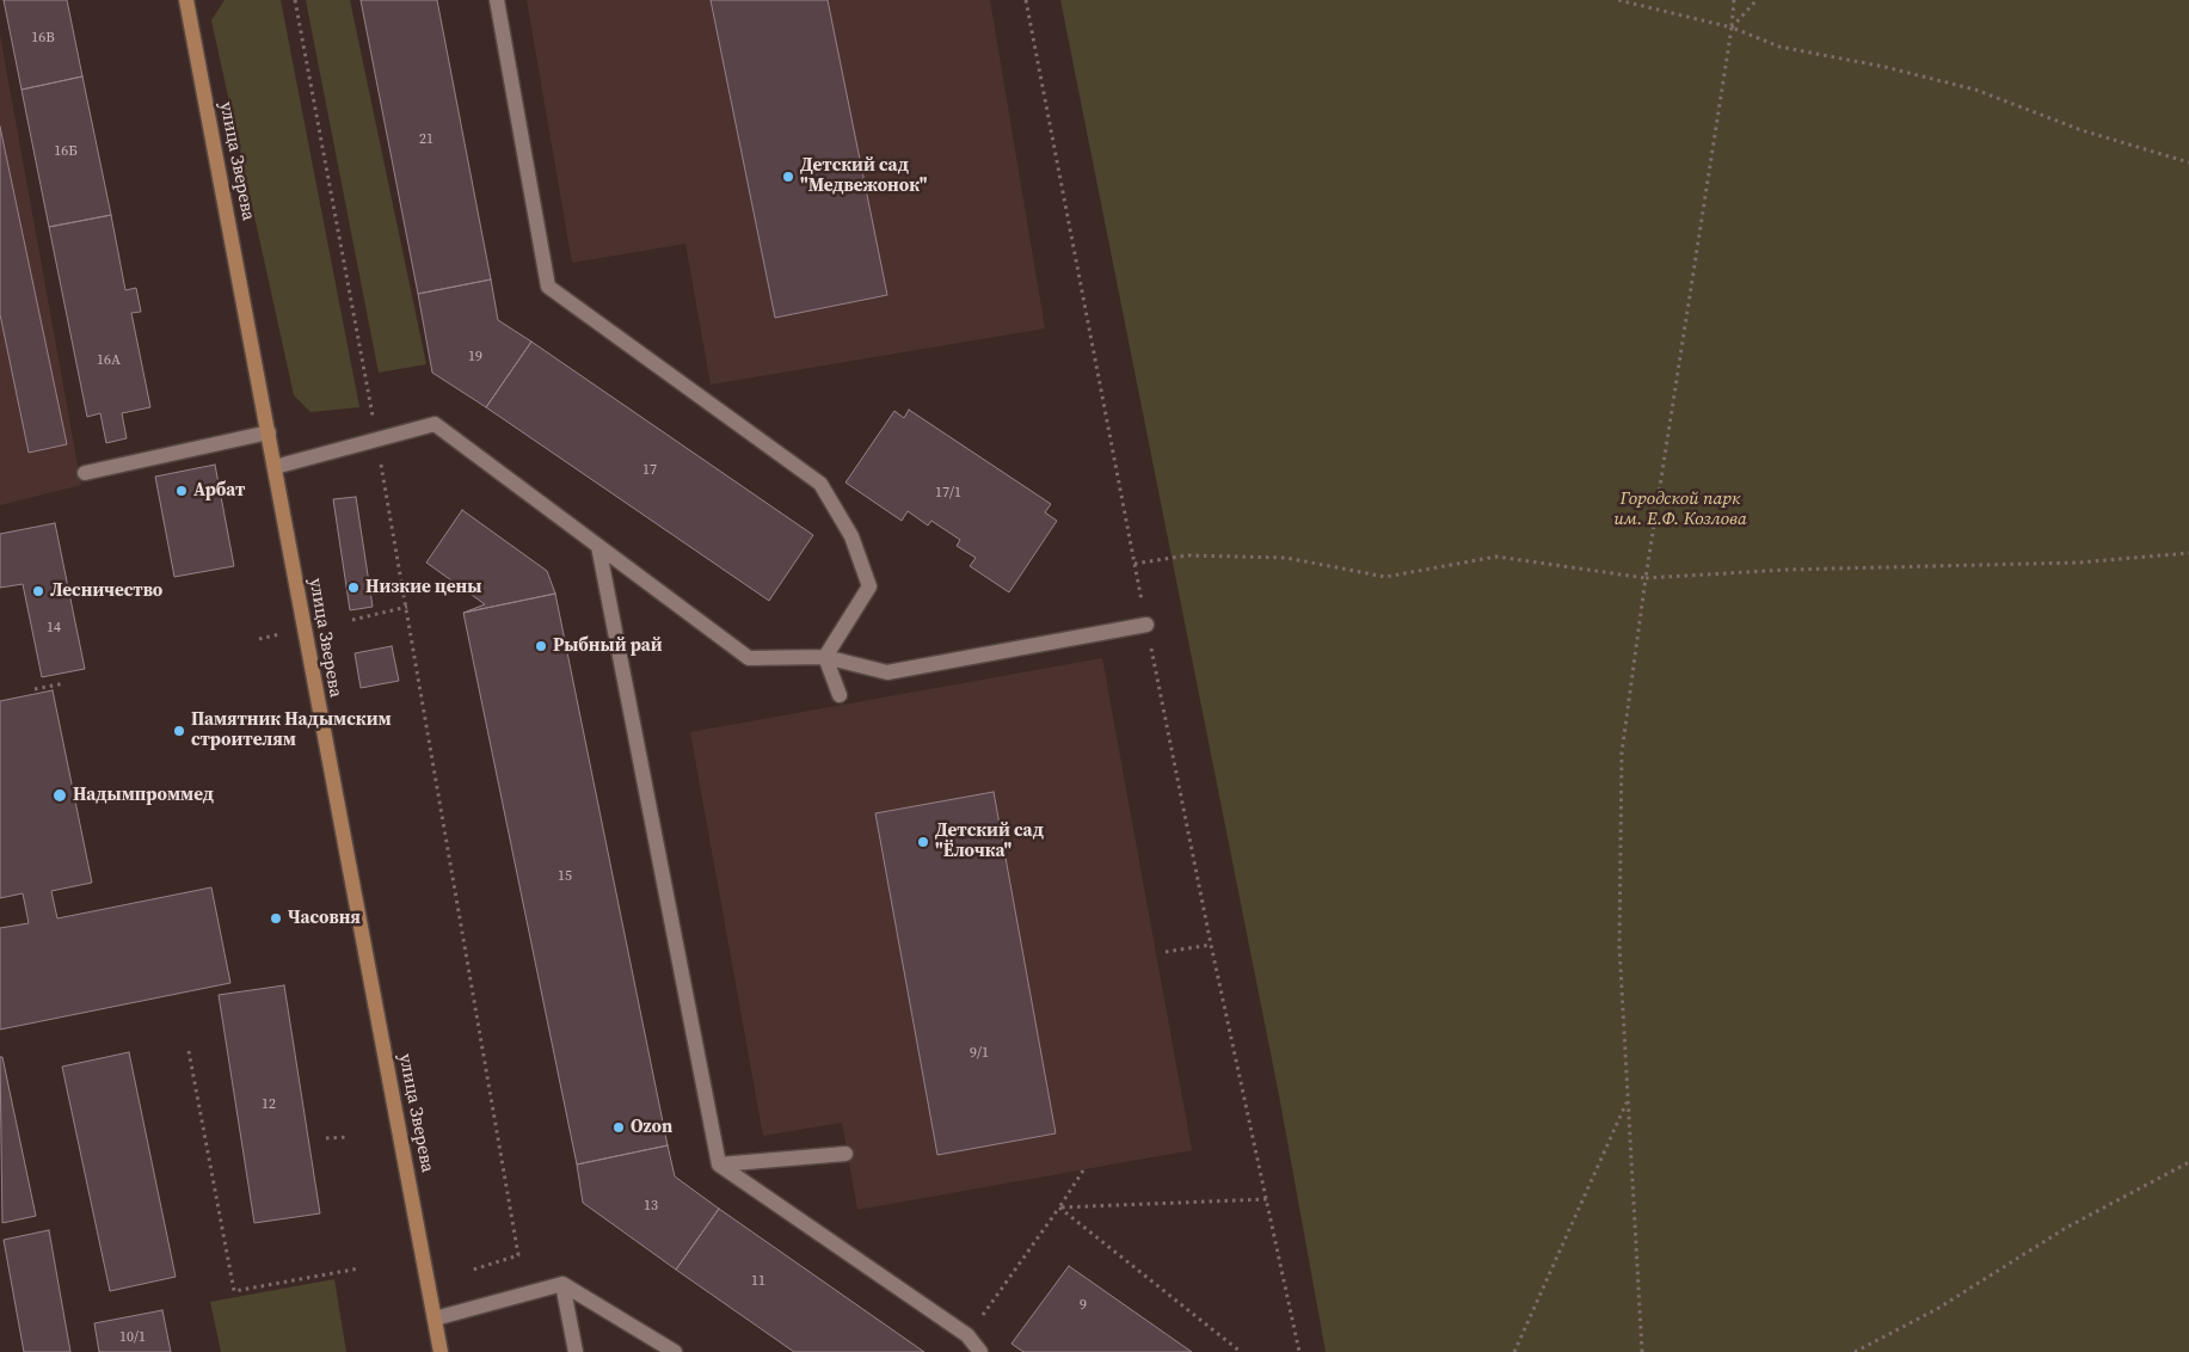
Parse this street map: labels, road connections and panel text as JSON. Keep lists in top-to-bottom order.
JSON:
{
  "streets": {
    "street": ["улица Зверева"]
  },
  "parks": ["Городской парк им. Е.Ф. Козлова"],
  "places": [
    "Детский сад \"Медвежонок\"",
    "Арбат",
    "Низкие цены",
    "Лесничество",
    "Рыбный рай",
    "Памятник Надымским строителям",
    "Надымпроммед",
    "Детский сад \"Ёлочка\"",
    "Часовня",
    "Ozon"
  ],
  "house_numbers": [
    "16В",
    "21",
    "16Б",
    "19",
    "16А",
    "17",
    "17/1",
    "14",
    "15",
    "9/1",
    "12",
    "13",
    "11",
    "9",
    "10/1"
  ]
}
